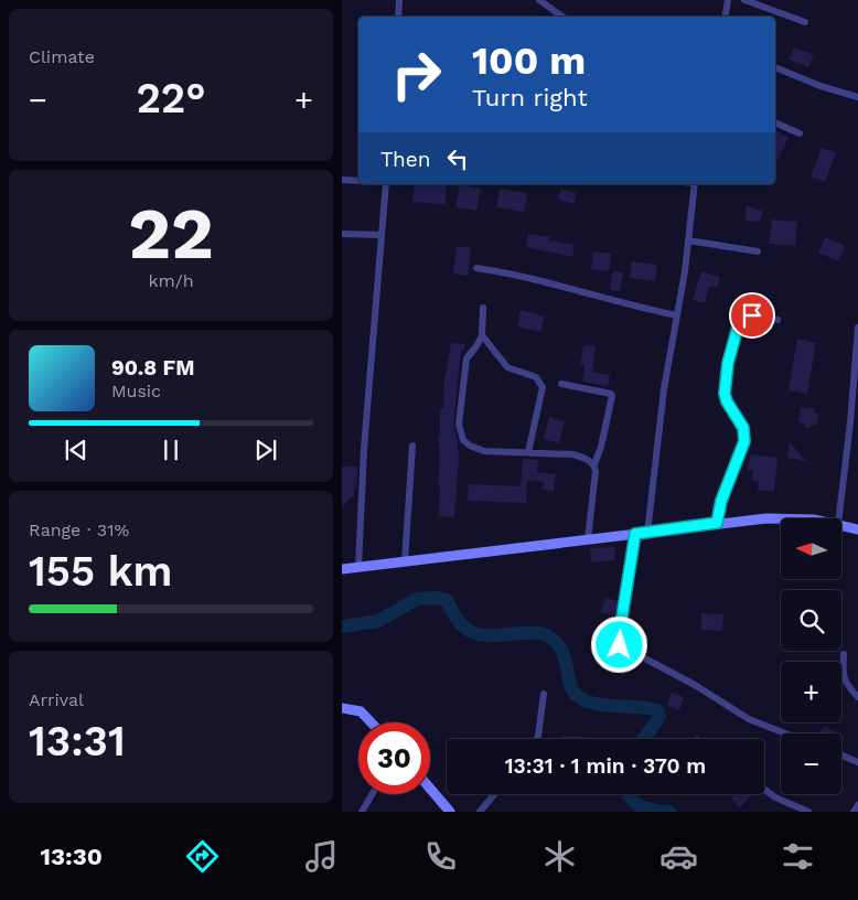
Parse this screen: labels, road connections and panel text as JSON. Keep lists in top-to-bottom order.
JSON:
{
  "north": "left",
  "page": {
    "tile": [
      "Climate",
      ["22", "km/h"],
      ["Range · 31%", "155 km"],
      ["Arrival", "13:31"]
    ],
    "turn": ["100 m", "Turn right"],
    "heat": ["−", "22°", "+"],
    "then": "Then",
    "song": ["90.8 FM", "Music"],
    "map_buttons": ["+", "−"],
    "limit": "30",
    "trip": "13:31 · 1 min · 370 m",
    "tabs": "13:30"
  }
}
